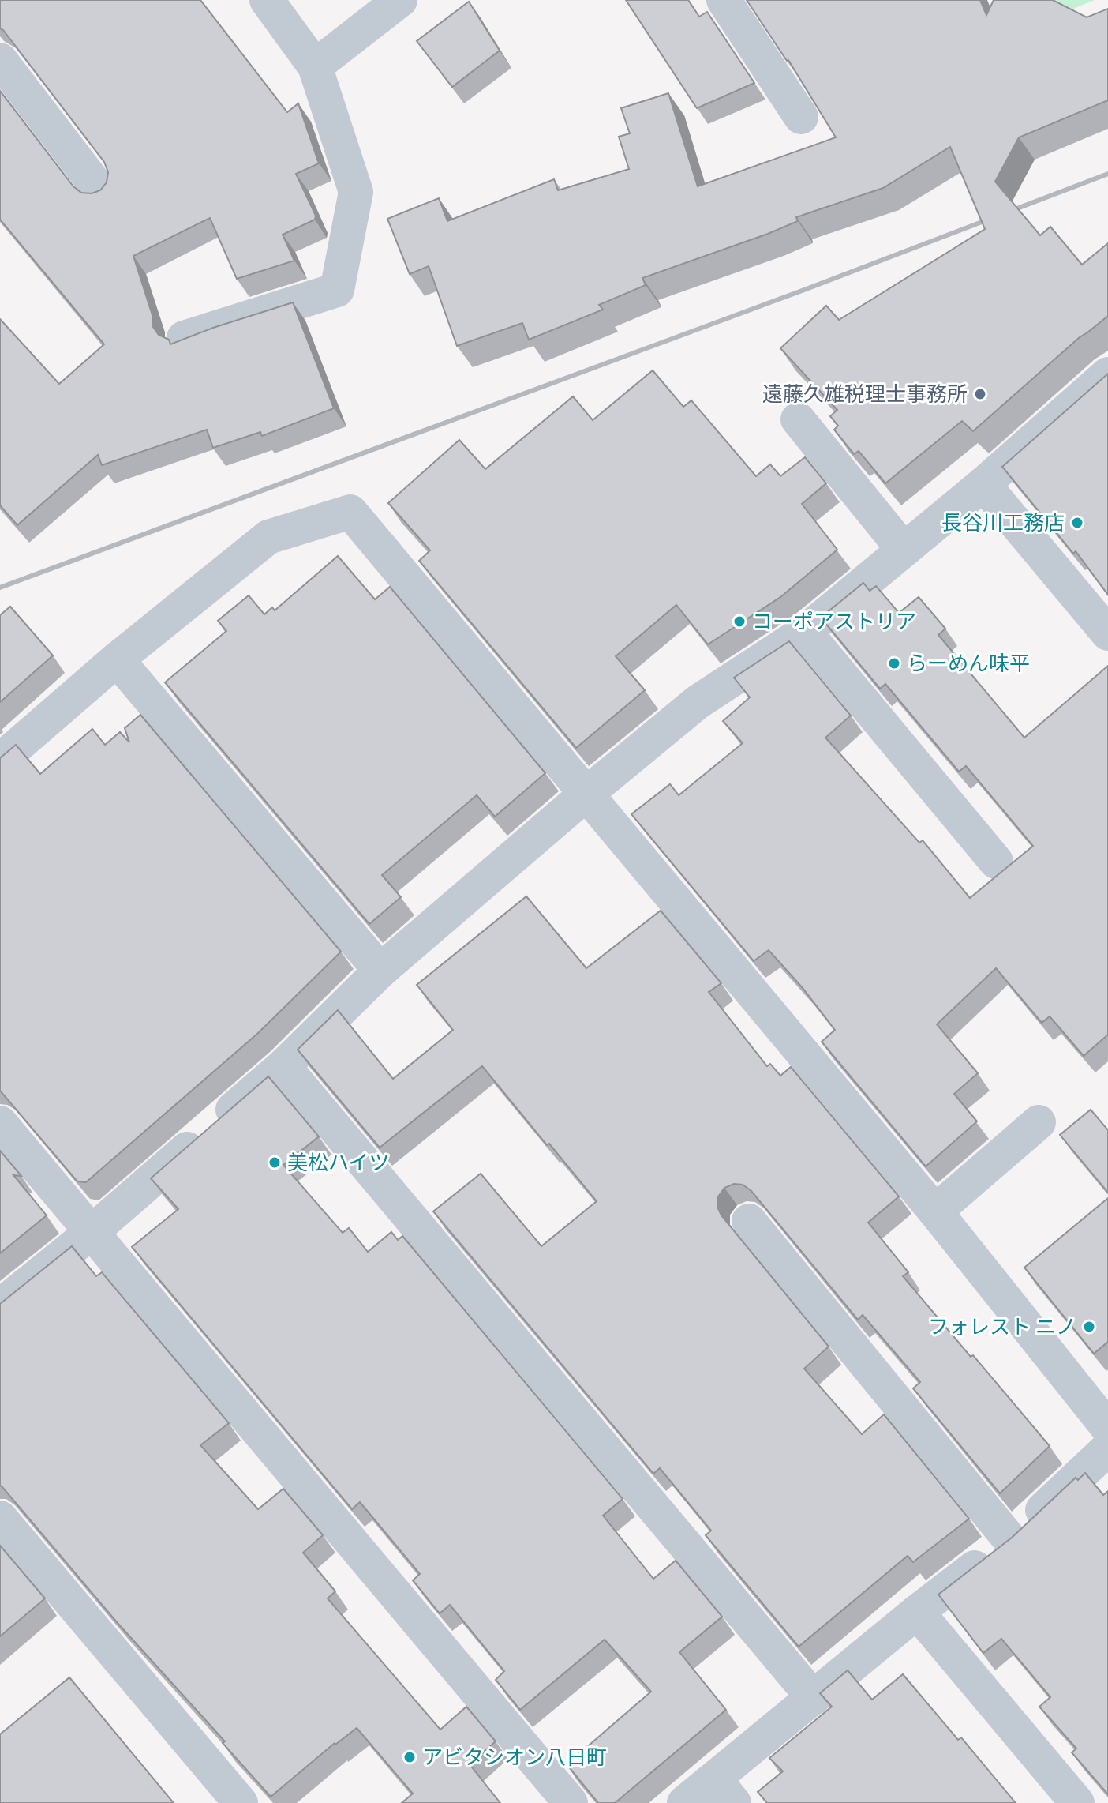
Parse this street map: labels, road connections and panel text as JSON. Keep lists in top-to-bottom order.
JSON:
{
  "places": [
    "遠藤久雄税理士事務所",
    "長谷川工務店",
    "コーポアストリア",
    "らーめん味平",
    "美松ハイツ",
    "フォレスト ニノ",
    "アビタシオン八日町"
  ]
}
